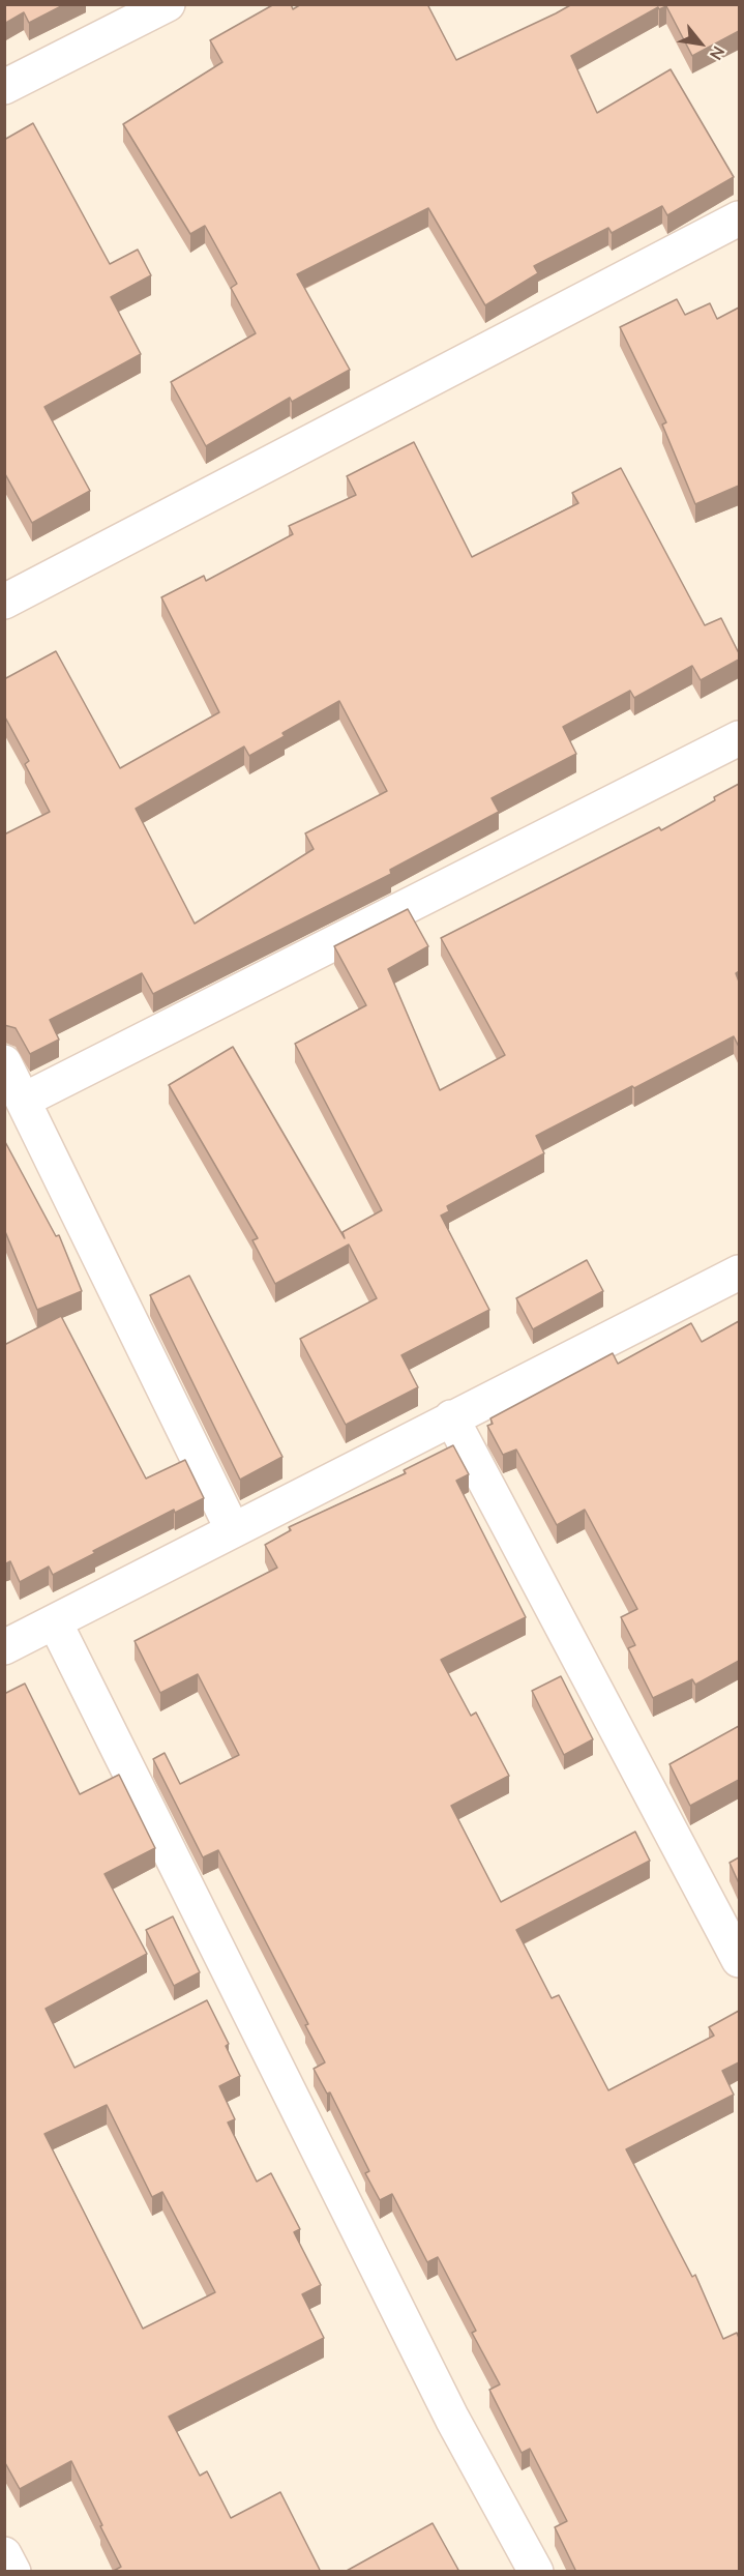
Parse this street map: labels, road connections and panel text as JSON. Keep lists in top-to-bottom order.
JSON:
{
  "north": "bottom right"
}
